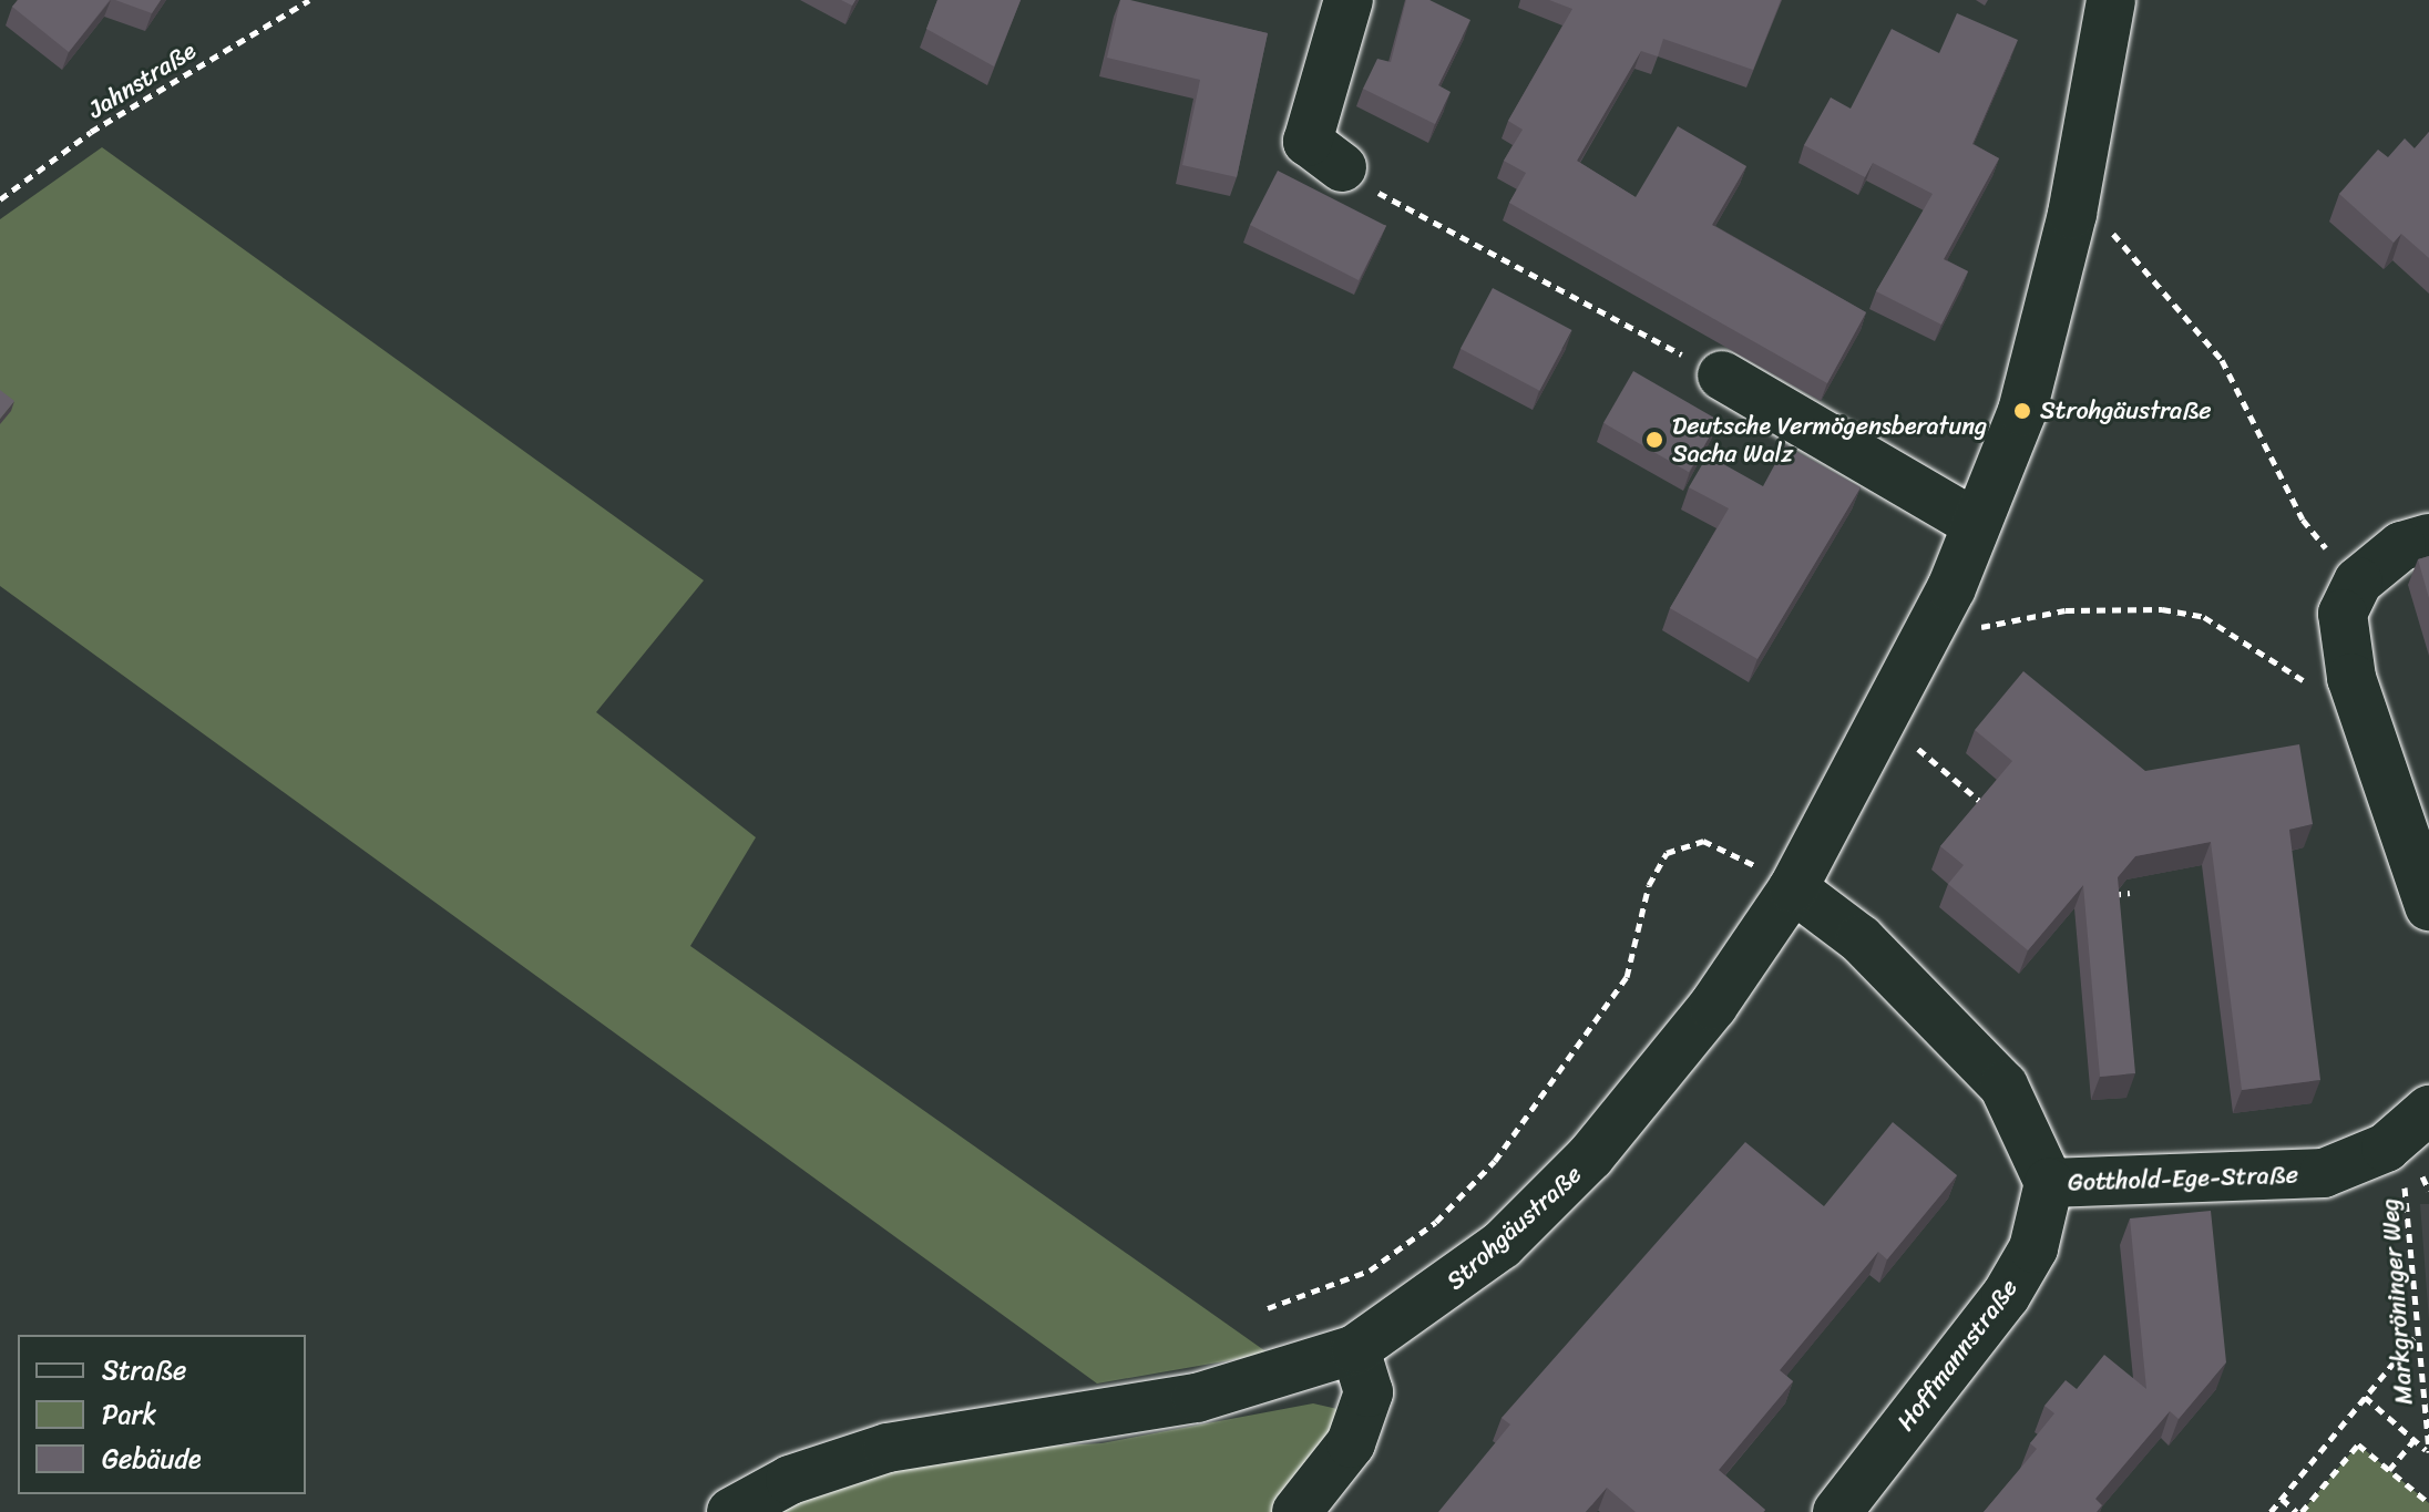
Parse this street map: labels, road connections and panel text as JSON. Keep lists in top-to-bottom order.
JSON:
{
  "streets": {
    "street": ["Gotthold-Ege-Straße", "Strohgäustraße", "Hoffmannstraße"],
    "path": ["Jahnstraße", "Markgröninger Weg"]
  },
  "crossings": [
    ["Gotthold-Ege-Straße", "Strohgäustraße"],
    ["Gotthold-Ege-Straße", "Hoffmannstraße"]
  ],
  "places": ["Strohgäustraße", "Deutsche Vermögensberatung Sacha Walz"],
  "legend": ["Straße", "Park", "Gebäude"]
}
